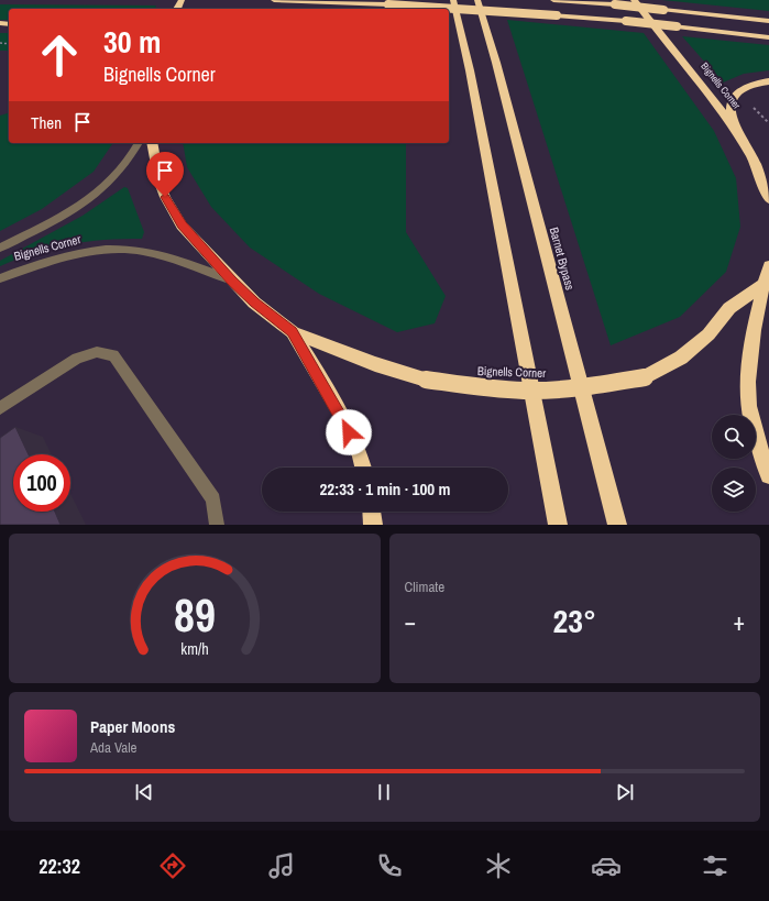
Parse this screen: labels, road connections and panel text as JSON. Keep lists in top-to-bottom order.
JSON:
{
  "streets": {
    "highway": ["Bignells Corner", "Barnet Bypass"]
  },
  "page": {
    "turn": ["30 m", "Bignells Corner"],
    "then": "Then",
    "limit": "100",
    "trip": "22:33 · 1 min · 100 m",
    "tile": "Climate",
    "heat": ["−", "23°", "+"],
    "song": ["Paper Moons", "Ada Vale"],
    "tabs": "22:32",
    "gauge": ["89", "km/h"]
  }
}
